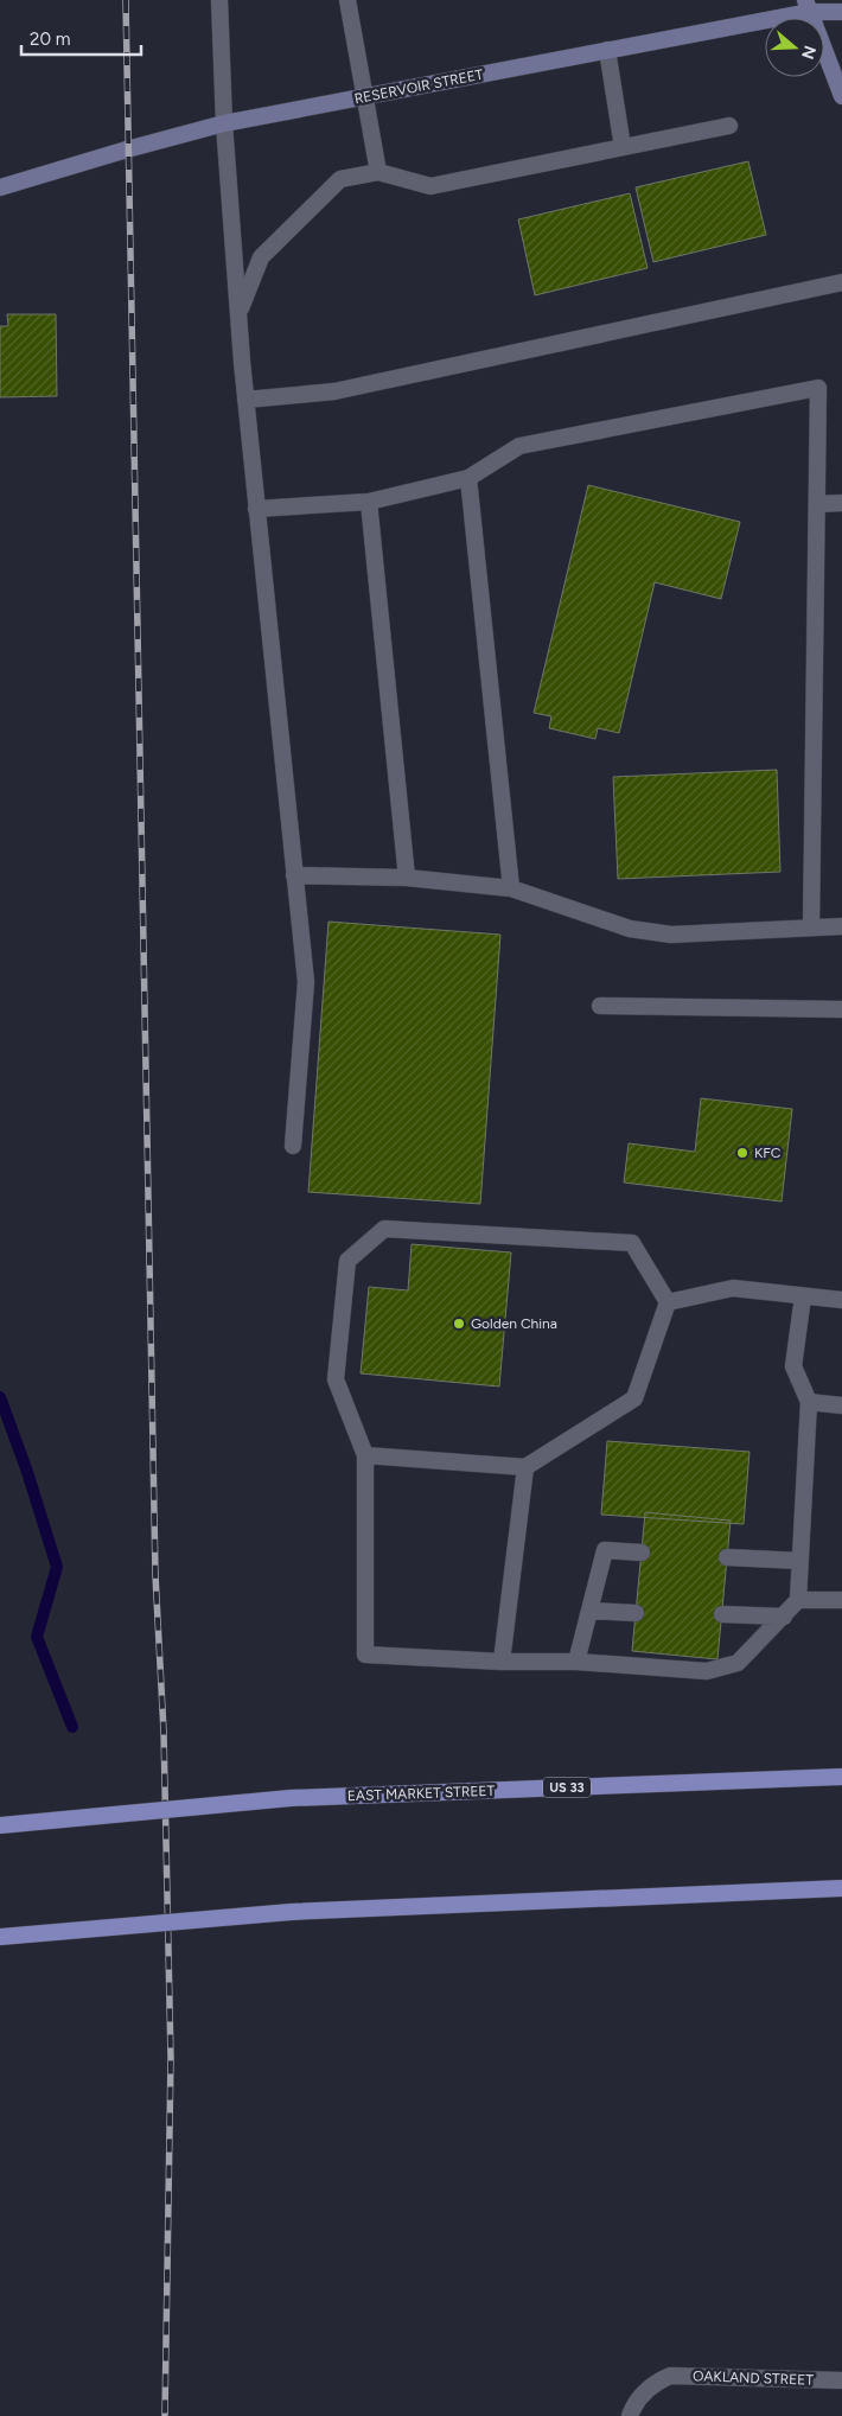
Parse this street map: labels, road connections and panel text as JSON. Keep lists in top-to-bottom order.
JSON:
{
  "streets": {
    "main road": ["RESERVOIR STREET", "US 33", "EAST MARKET STREET"],
    "street": ["OAKLAND STREET"]
  },
  "places": ["KFC", "Golden China"],
  "scale_bar": "20 m",
  "north": "right"
}
